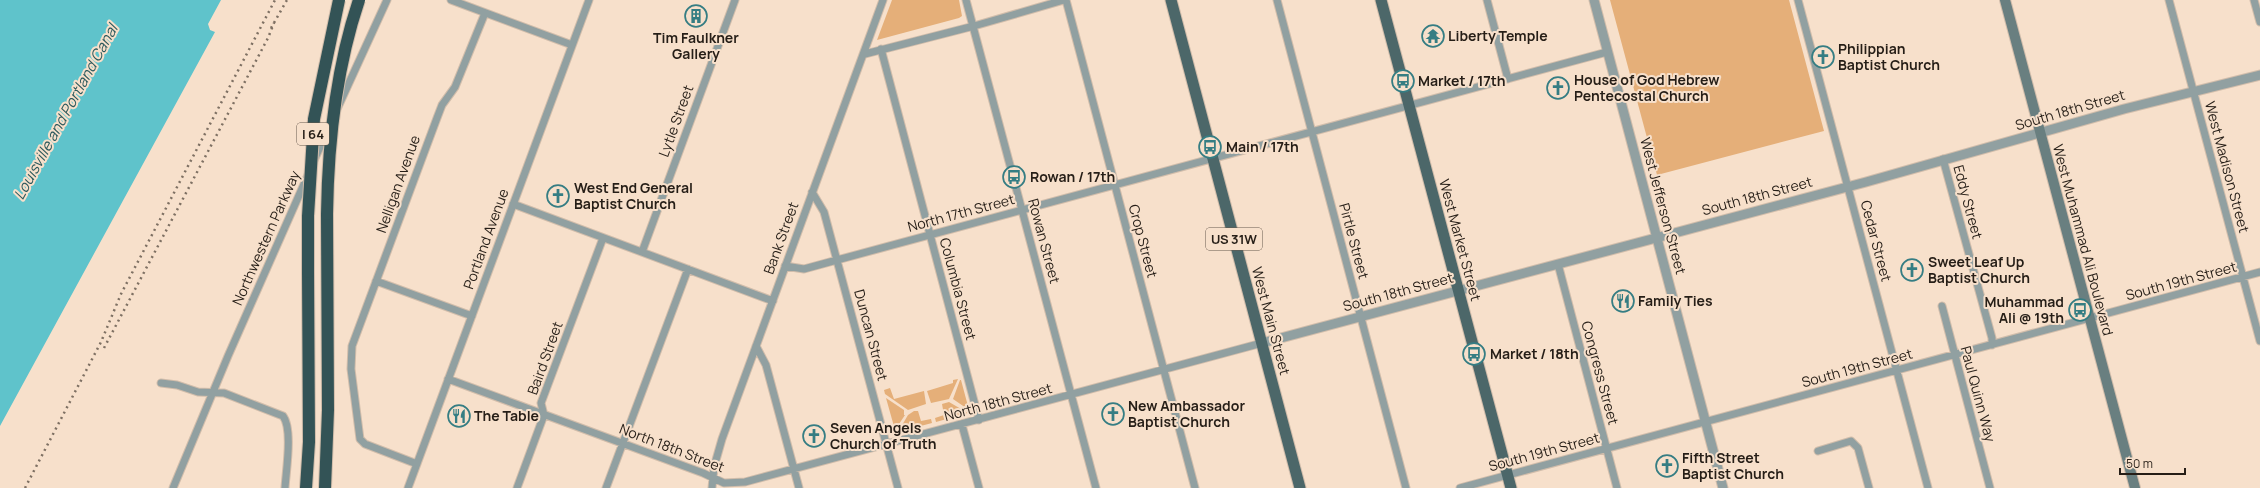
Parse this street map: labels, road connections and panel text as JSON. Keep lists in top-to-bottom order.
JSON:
{
  "streets": {
    "highway": ["I 64"],
    "main road": [
      "US 31W",
      "West Market Street",
      "West Muhammad Ali Boulevard",
      "West Main Street"
    ],
    "street": [
      "South 18th Street",
      "Lytle Street",
      "West Madison Street",
      "Nelligan Avenue",
      "Eddy Street",
      "West Jefferson Street",
      "North 17th Street",
      "Northwestern Parkway",
      "Bank Street",
      "Portland Avenue",
      "Rowan Street",
      "Crop Street",
      "Pirtle Street",
      "Cedar Street",
      "South 19th Street",
      "Columbia Street",
      "Duncan Street",
      "Baird Street",
      "Congress Street",
      "Paul Quinn Way",
      "North 18th Street"
    ]
  },
  "crossings": [
    ["South 18th Street", "West Madison Street"],
    ["South 18th Street", "Eddy Street"],
    ["South 18th Street", "West Jefferson Street"],
    ["South 18th Street", "West Market Street"],
    ["South 18th Street", "West Muhammad Ali Boulevard"],
    ["South 18th Street", "Pirtle Street"],
    ["South 18th Street", "Cedar Street"],
    ["South 18th Street", "West Main Street"],
    ["South 18th Street", "Congress Street"],
    ["South 18th Street", "North 18th Street"],
    ["West Madison Street", "South 19th Street"],
    ["Nelligan Avenue", "Portland Avenue"],
    ["Eddy Street", "South 19th Street"],
    ["West Jefferson Street", "North 17th Street"],
    ["West Jefferson Street", "South 19th Street"],
    ["North 17th Street", "Bank Street"],
    ["North 17th Street", "West Market Street"],
    ["North 17th Street", "Rowan Street"],
    ["North 17th Street", "Crop Street"],
    ["North 17th Street", "Pirtle Street"],
    ["North 17th Street", "Columbia Street"],
    ["North 17th Street", "West Main Street"],
    ["North 17th Street", "Duncan Street"],
    ["Bank Street", "Duncan Street"],
    ["Bank Street", "North 18th Street"],
    ["Portland Avenue", "North 18th Street"],
    ["West Market Street", "South 19th Street"],
    ["West Muhammad Ali Boulevard", "South 19th Street"],
    ["Rowan Street", "North 18th Street"],
    ["Crop Street", "North 18th Street"],
    ["Cedar Street", "South 19th Street"],
    ["South 19th Street", "Congress Street"],
    ["South 19th Street", "Paul Quinn Way"],
    ["Columbia Street", "North 18th Street"],
    ["West Main Street", "North 18th Street"],
    ["Duncan Street", "North 18th Street"],
    ["Baird Street", "North 18th Street"]
  ],
  "water": ["Louisville and Portland Canal"],
  "places": {
    "building": ["Tim Faulkner Gallery"],
    "temple": ["Liberty Temple"],
    "church": [
      "Philippian Baptist Church",
      "House of God Hebrew Pentecostal Church",
      "West End General Baptist Church",
      "Sweet Leaf Up Baptist Church",
      "New Ambassador Baptist Church",
      "Seven Angels Church of Truth",
      "Fifth Street Baptist Church"
    ],
    "bus stop": [
      "Market / 17th",
      "Main / 17th",
      "Rowan / 17th",
      "Muhammad Ali @ 19th",
      "Market / 18th"
    ],
    "restaurant": ["Family Ties", "The Table"]
  },
  "scale_bar": "50 m"
}
